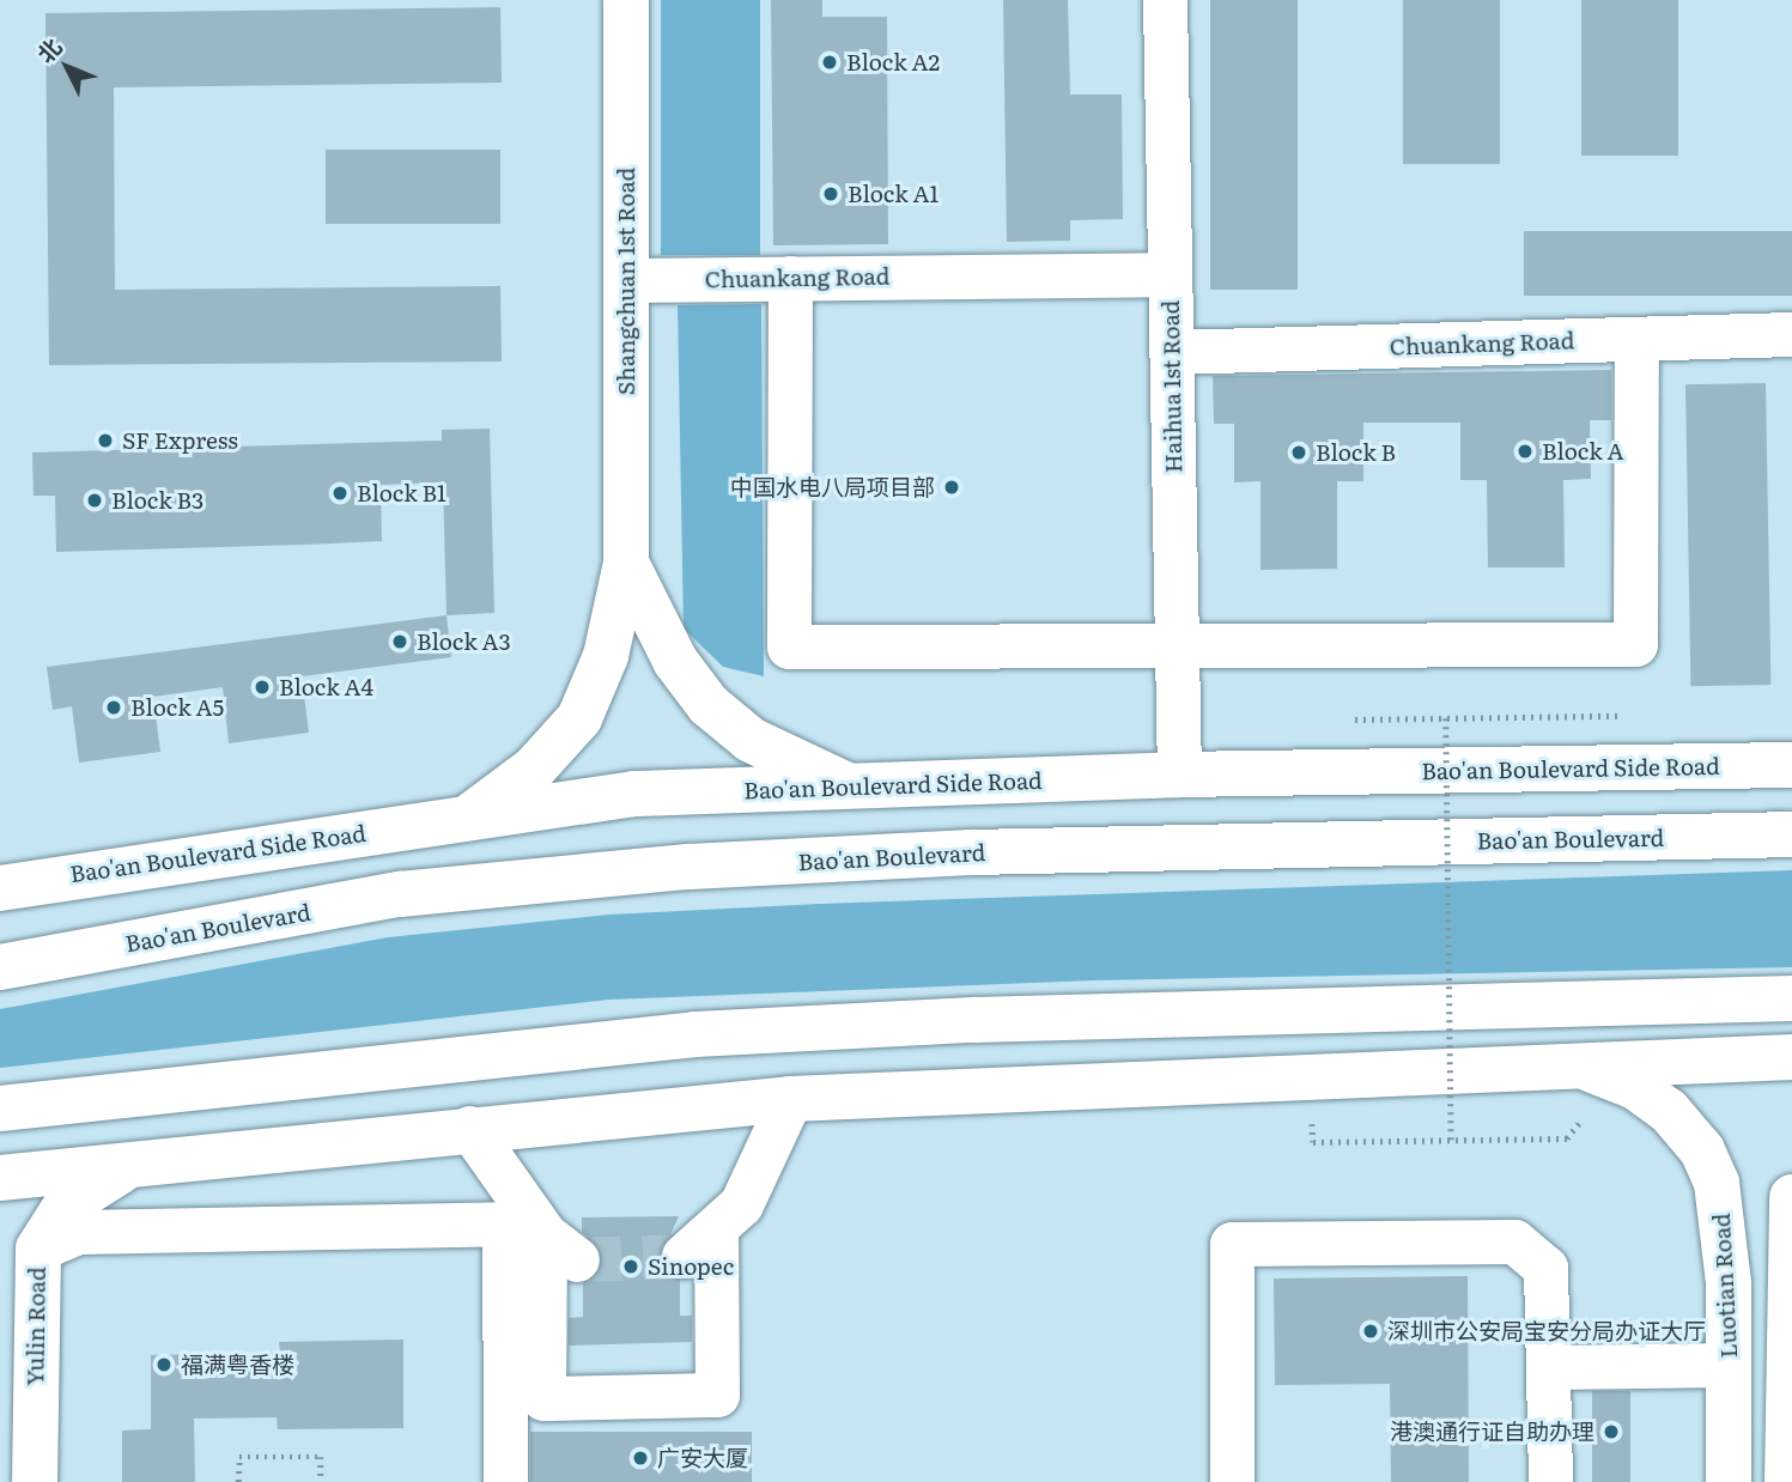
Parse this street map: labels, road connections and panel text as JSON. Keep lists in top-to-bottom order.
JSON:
{
  "streets": {
    "main road": [
      "Shangchuan 1st Road",
      "Bao'an Boulevard Side Road",
      "Bao'an Boulevard",
      "Luotian Road",
      "Yulin Road"
    ],
    "street": ["Chuankang Road", "Haihua 1st Road"]
  },
  "crossings": [
    ["Chuankang Road", "Shangchuan 1st Road"],
    ["Chuankang Road", "Haihua 1st Road"],
    ["Shangchuan 1st Road", "Bao'an Boulevard Side Road"],
    ["Haihua 1st Road", "Bao'an Boulevard Side Road"]
  ],
  "places": [
    "Block A2",
    "Block A1",
    "SF Express",
    "Block A",
    "Block B",
    "中国水电八局项目部",
    "Block B1",
    "Block B3",
    "Block A3",
    "Block A4",
    "Block A5",
    "Sinopec",
    "深圳市公安局宝安分局办证大厅",
    "福满粤香楼",
    "港澳通行证自助办理",
    "广安大厦"
  ],
  "north": "top left"
}
